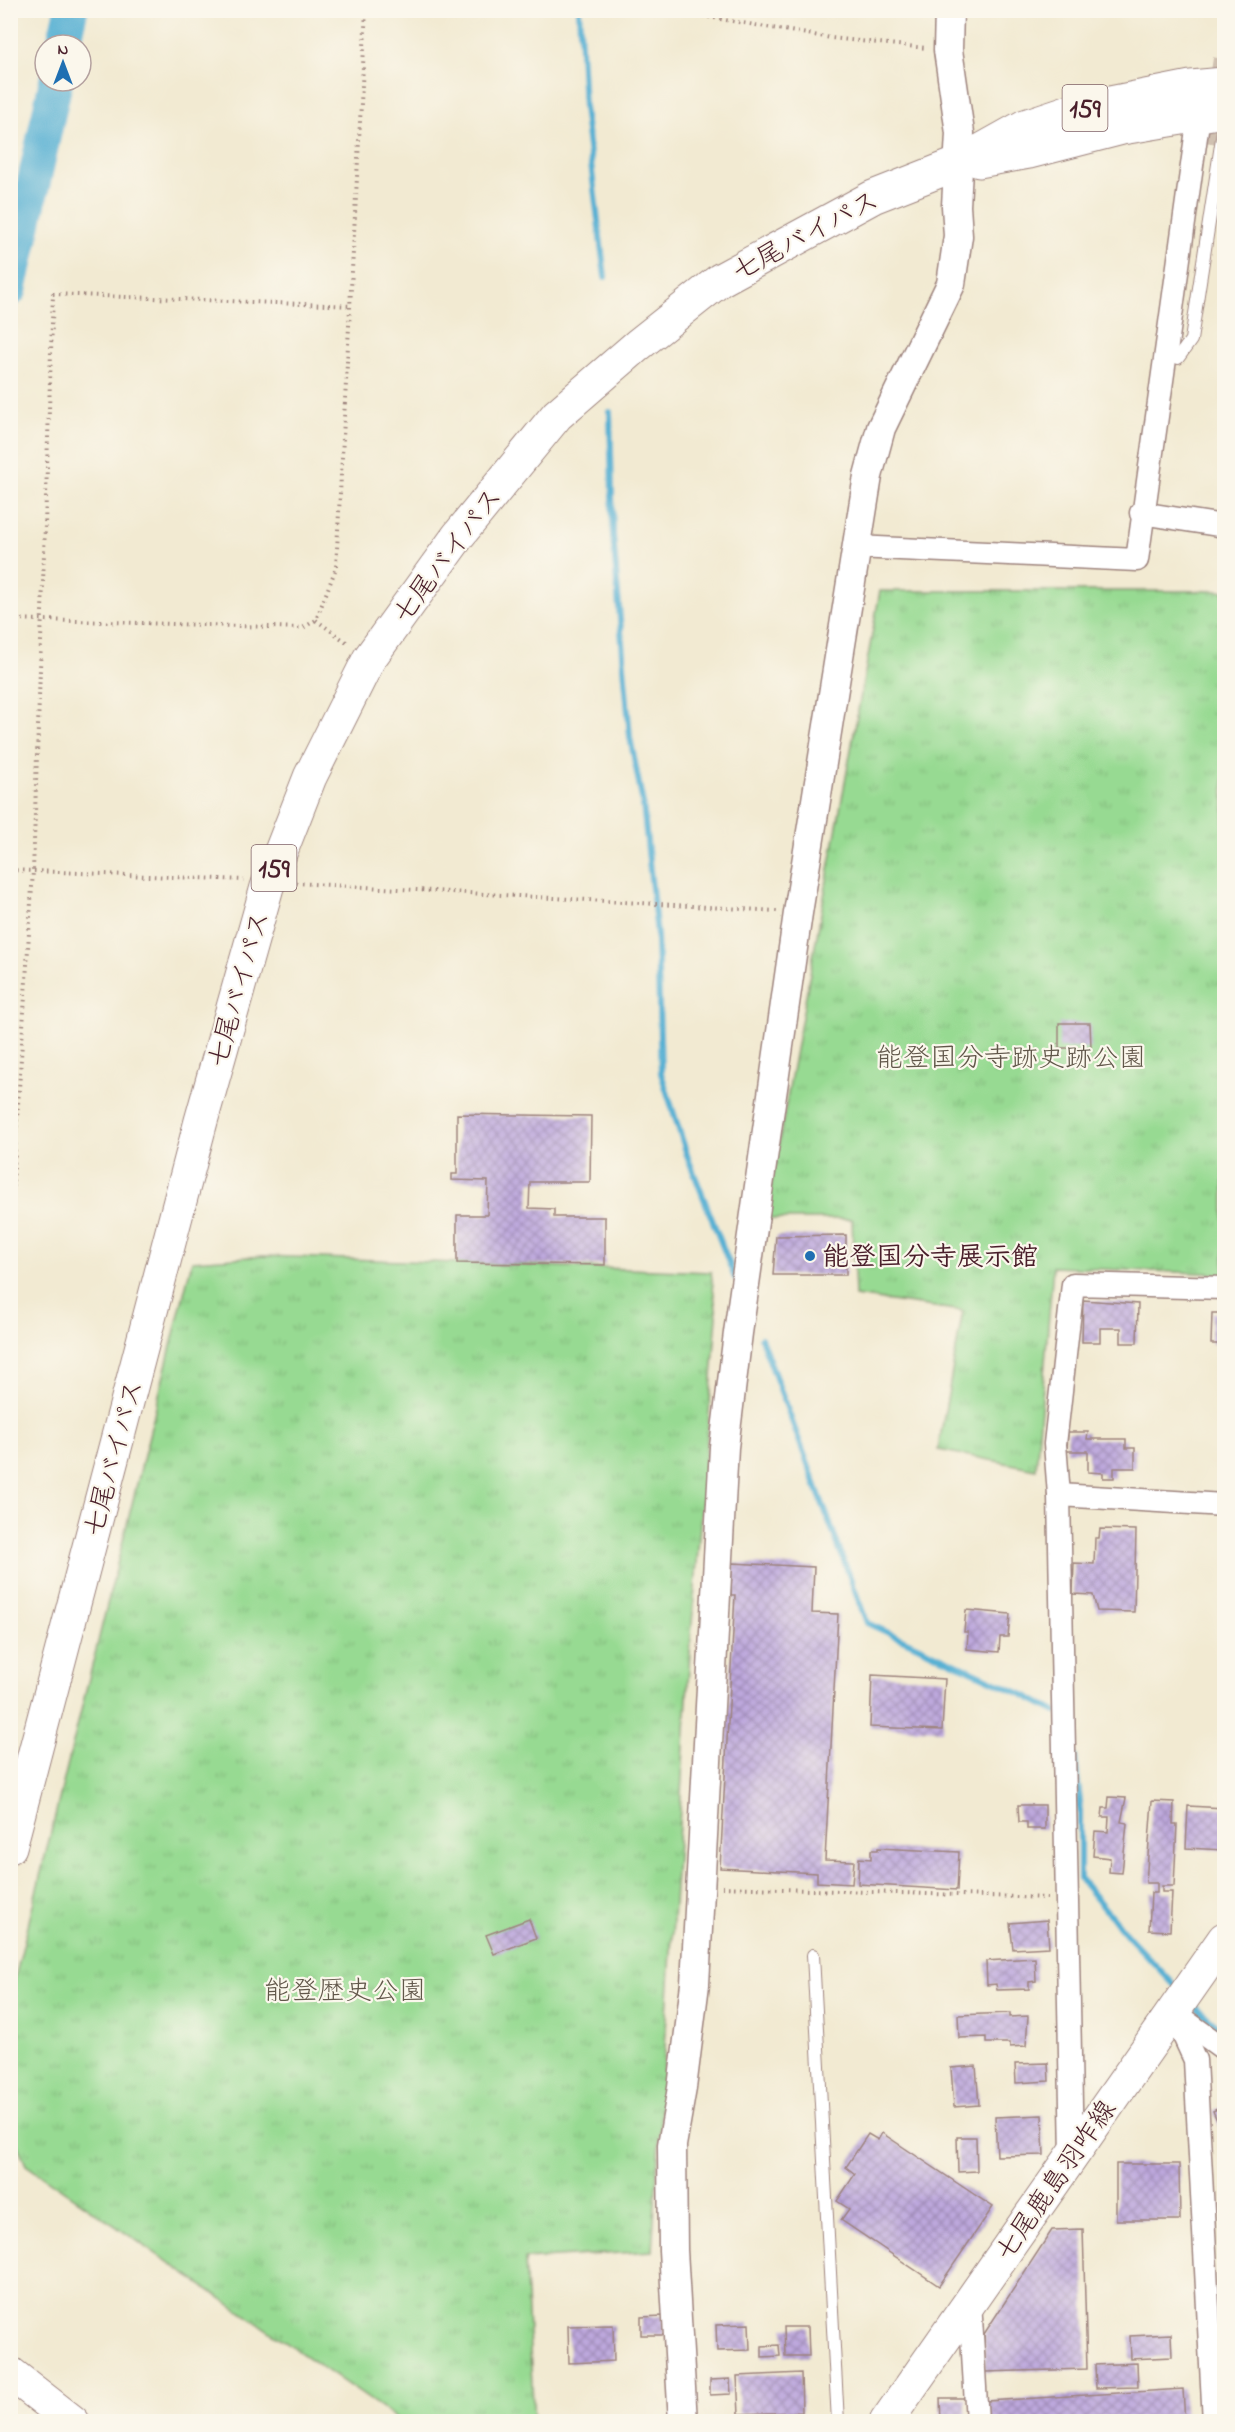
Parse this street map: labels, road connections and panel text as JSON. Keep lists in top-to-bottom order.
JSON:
{
  "streets": {
    "main road": ["159", "七尾バイパス", "七尾鹿島羽咋線"]
  },
  "parks": ["能登国分寺跡史跡公園", "能登歴史公園"],
  "places": ["能登国分寺展示館"],
  "north": "top"
}
